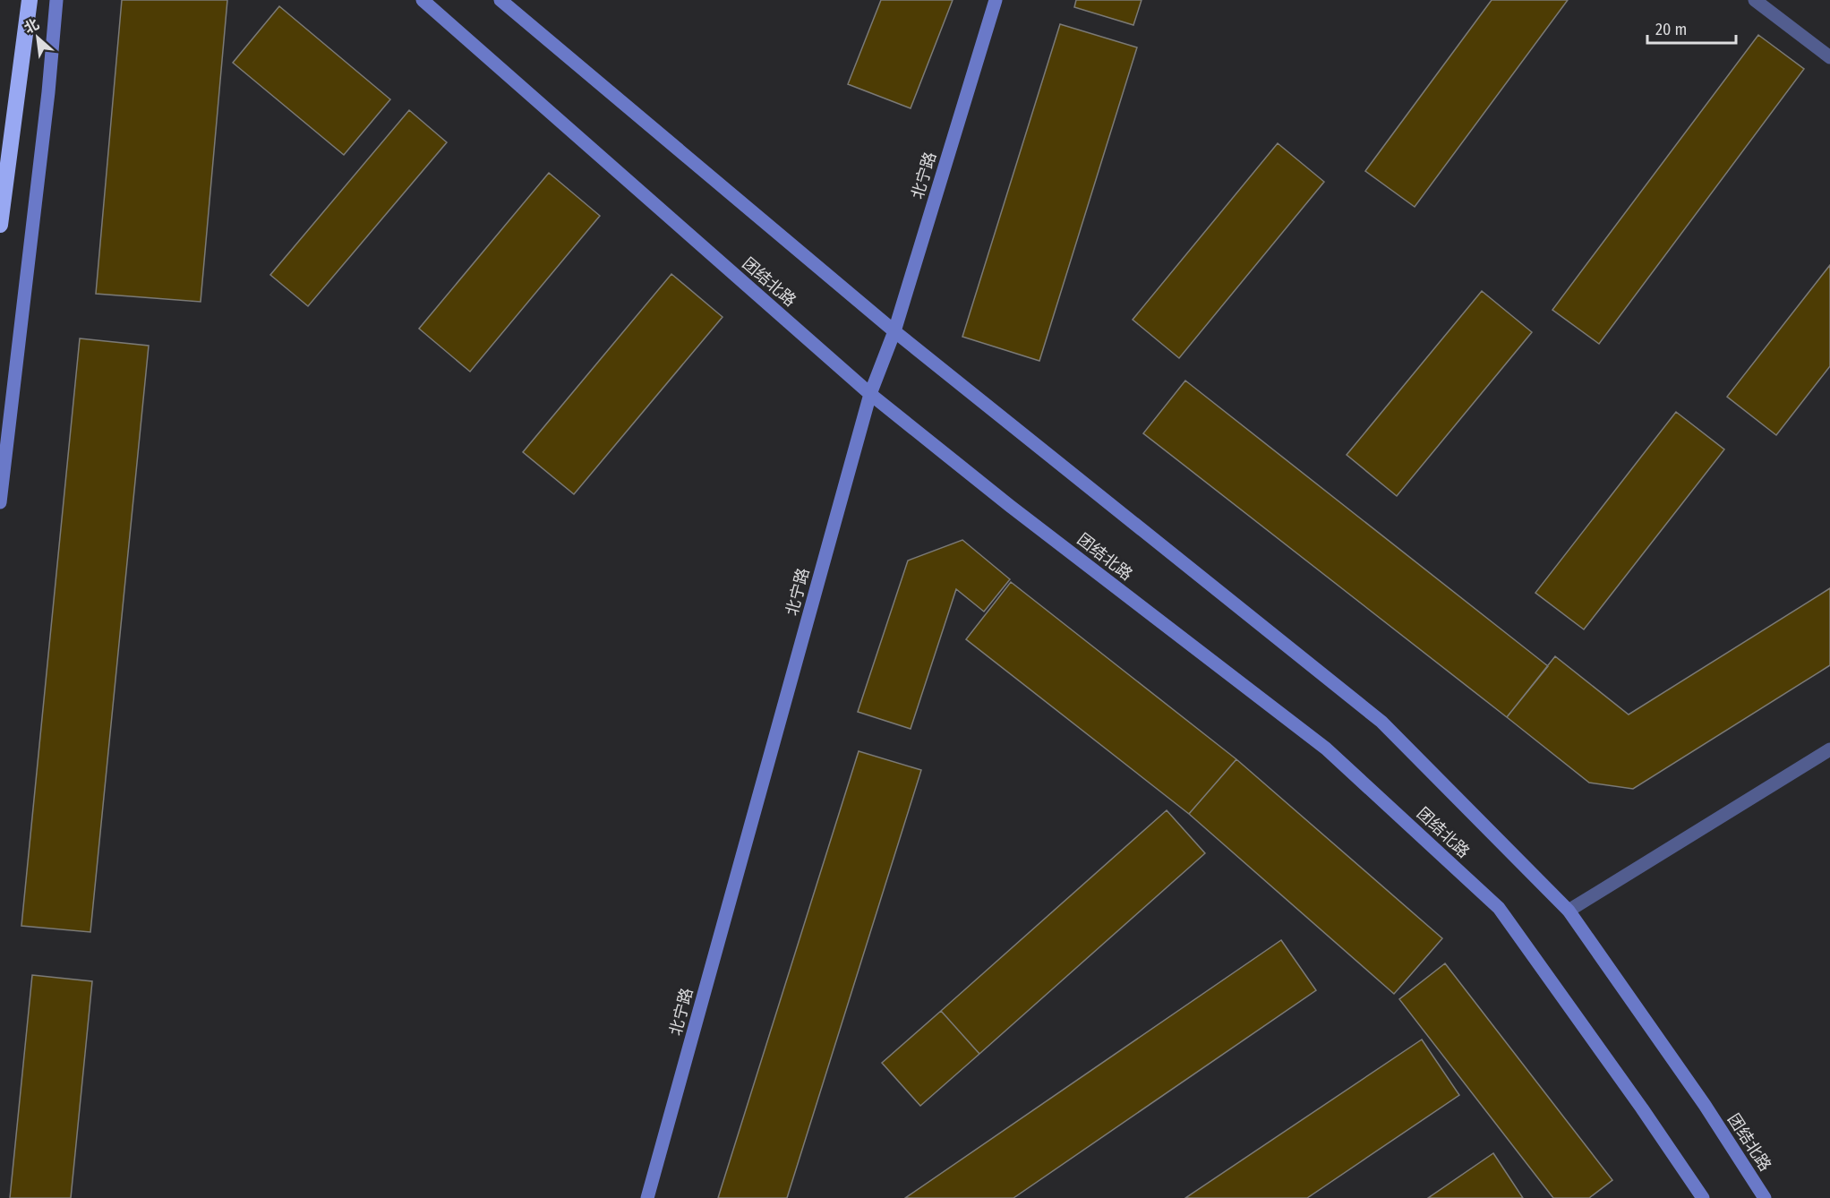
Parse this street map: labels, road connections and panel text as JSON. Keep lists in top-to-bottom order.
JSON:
{
  "streets": {
    "main road": ["北宁路", "团结北路"]
  },
  "crossings": [
    ["北宁路", "团结北路"]
  ],
  "scale_bar": "20 m",
  "north": "top left"
}
